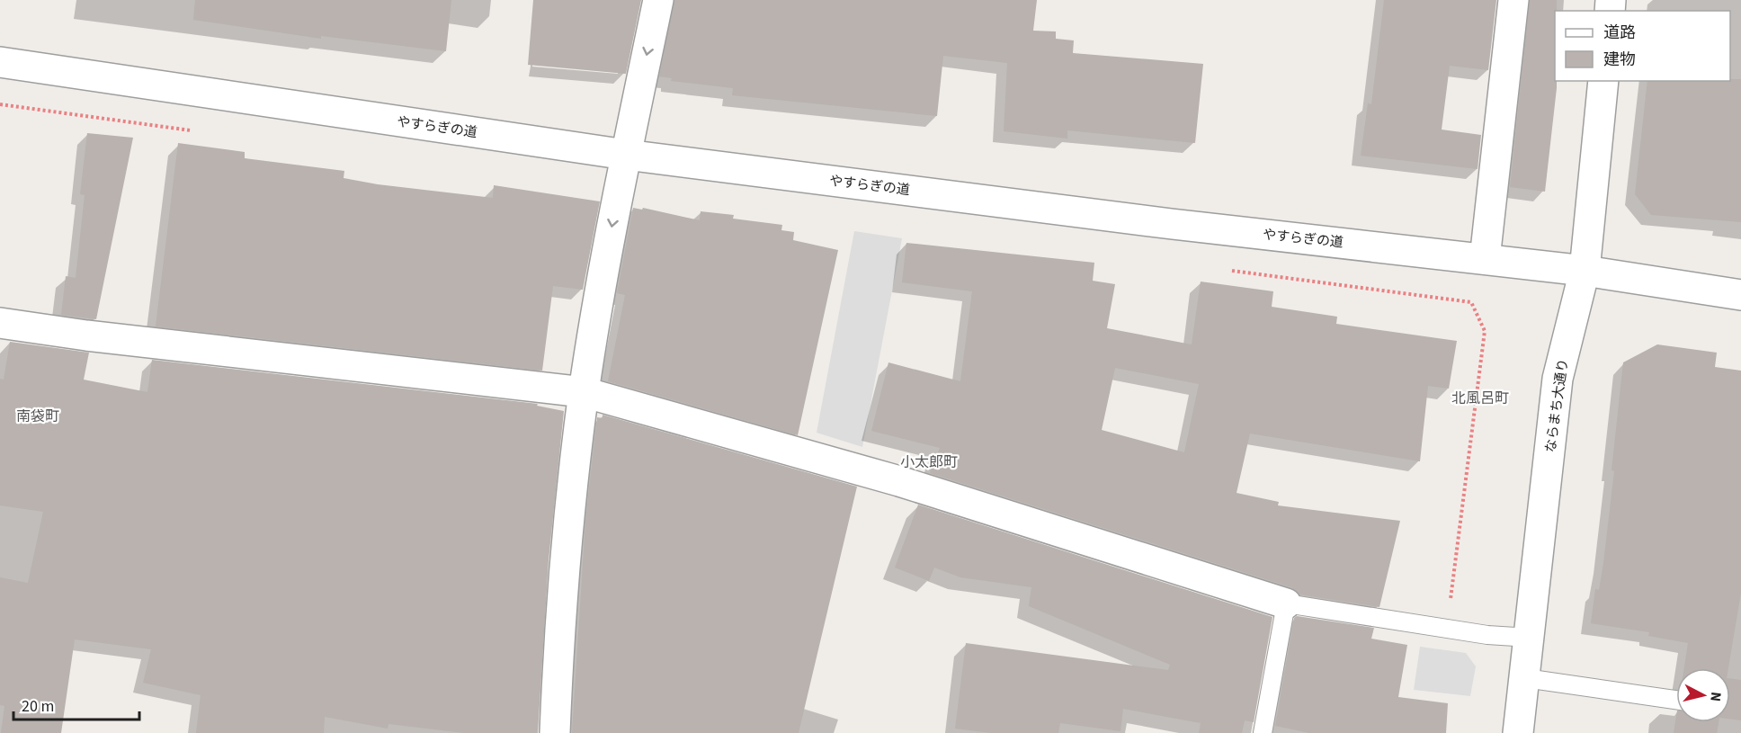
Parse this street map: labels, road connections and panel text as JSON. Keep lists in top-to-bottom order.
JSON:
{
  "streets": {
    "street": ["やすらぎの道", "ならまち大通り"]
  },
  "crossings": [
    ["やすらぎの道", "ならまち大通り"]
  ],
  "districts": ["北風呂町", "南袋町", "小太郎町"],
  "legend": ["道路", "建物"],
  "scale_bar": "20 m",
  "north": "right"
}
